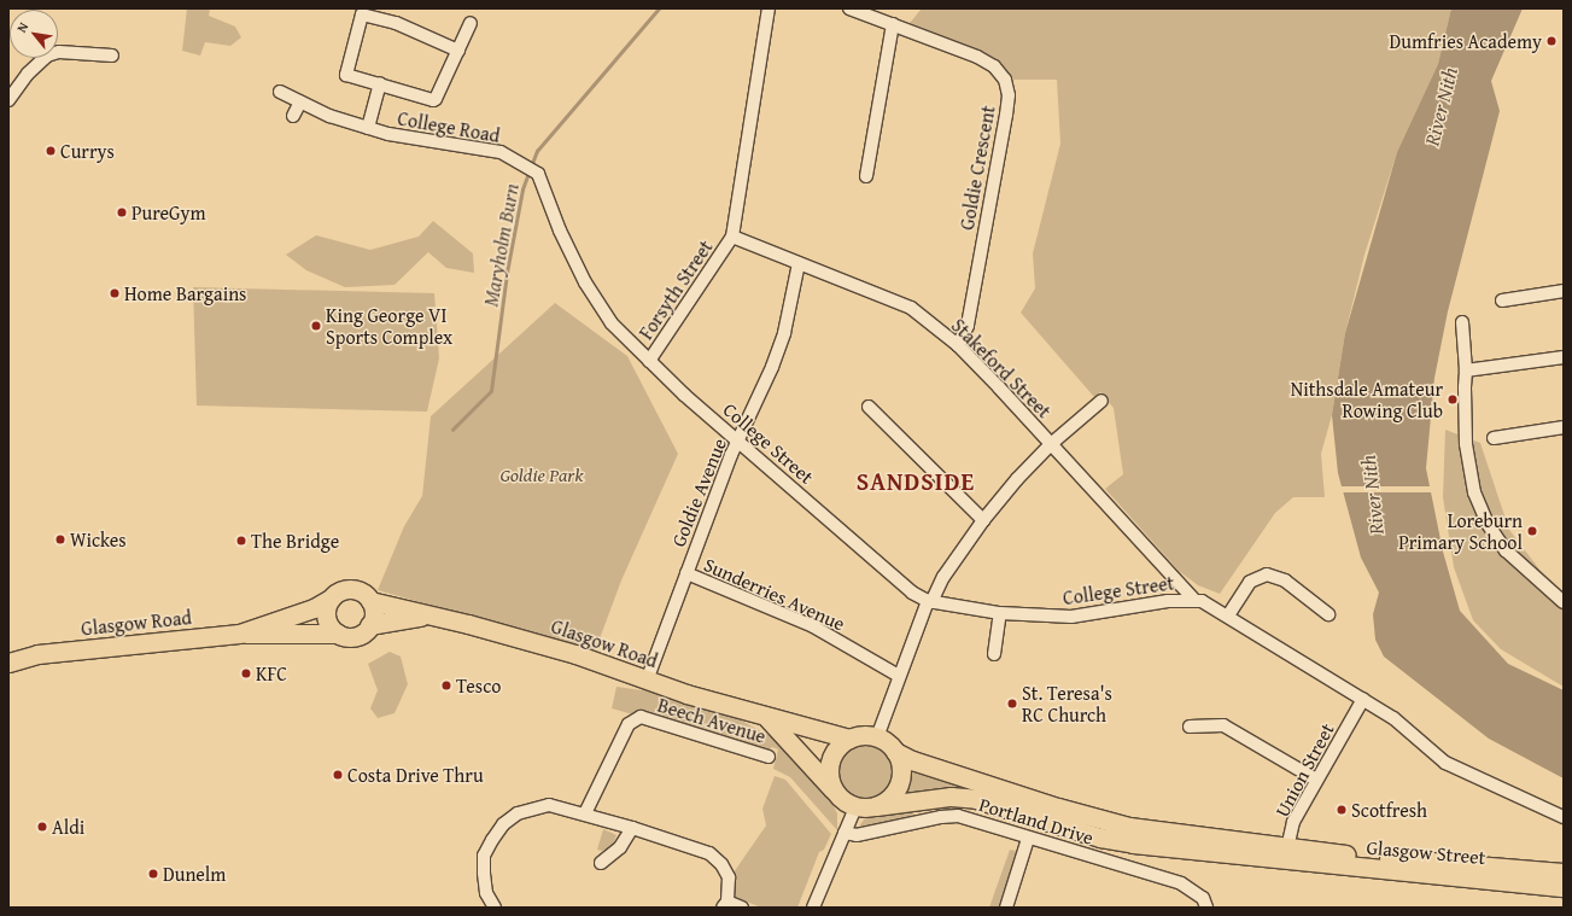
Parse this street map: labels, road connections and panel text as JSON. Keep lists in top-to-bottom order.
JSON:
{
  "streets": {
    "main road": ["Glasgow Road", "Glasgow Street"],
    "street": [
      "College Road",
      "Goldie Crescent",
      "Forsyth Street",
      "Stakeford Street",
      "College Street",
      "Goldie Avenue",
      "Sunderries Avenue",
      "Beech Avenue",
      "Union Street",
      "Portland Drive"
    ]
  },
  "crossings": [
    ["College Road", "Forsyth Street"],
    ["College Road", "College Street"],
    ["Goldie Crescent", "Stakeford Street"],
    ["Forsyth Street", "Stakeford Street"],
    ["Forsyth Street", "College Street"],
    ["Stakeford Street", "College Street"],
    ["Stakeford Street", "Goldie Avenue"],
    ["College Street", "Goldie Avenue"],
    ["College Street", "Union Street"],
    ["Goldie Avenue", "Sunderries Avenue"],
    ["Goldie Avenue", "Glasgow Road"],
    ["Union Street", "Glasgow Street"]
  ],
  "districts": ["SANDSIDE"],
  "water": ["River Nith", "Maryholm Burn"],
  "parks": ["Goldie Park"],
  "places": [
    "Dumfries Academy",
    "Currys",
    "PureGym",
    "Home Bargains",
    "King George VI Sports Complex",
    "Nithsdale Amateur Rowing Club",
    "Loreburn Primary School",
    "Wickes",
    "The Bridge",
    "KFC",
    "Tesco",
    "St. Teresa's RC Church",
    "Costa Drive Thru",
    "Scotfresh",
    "Aldi",
    "Dunelm"
  ],
  "north": "top left"
}
